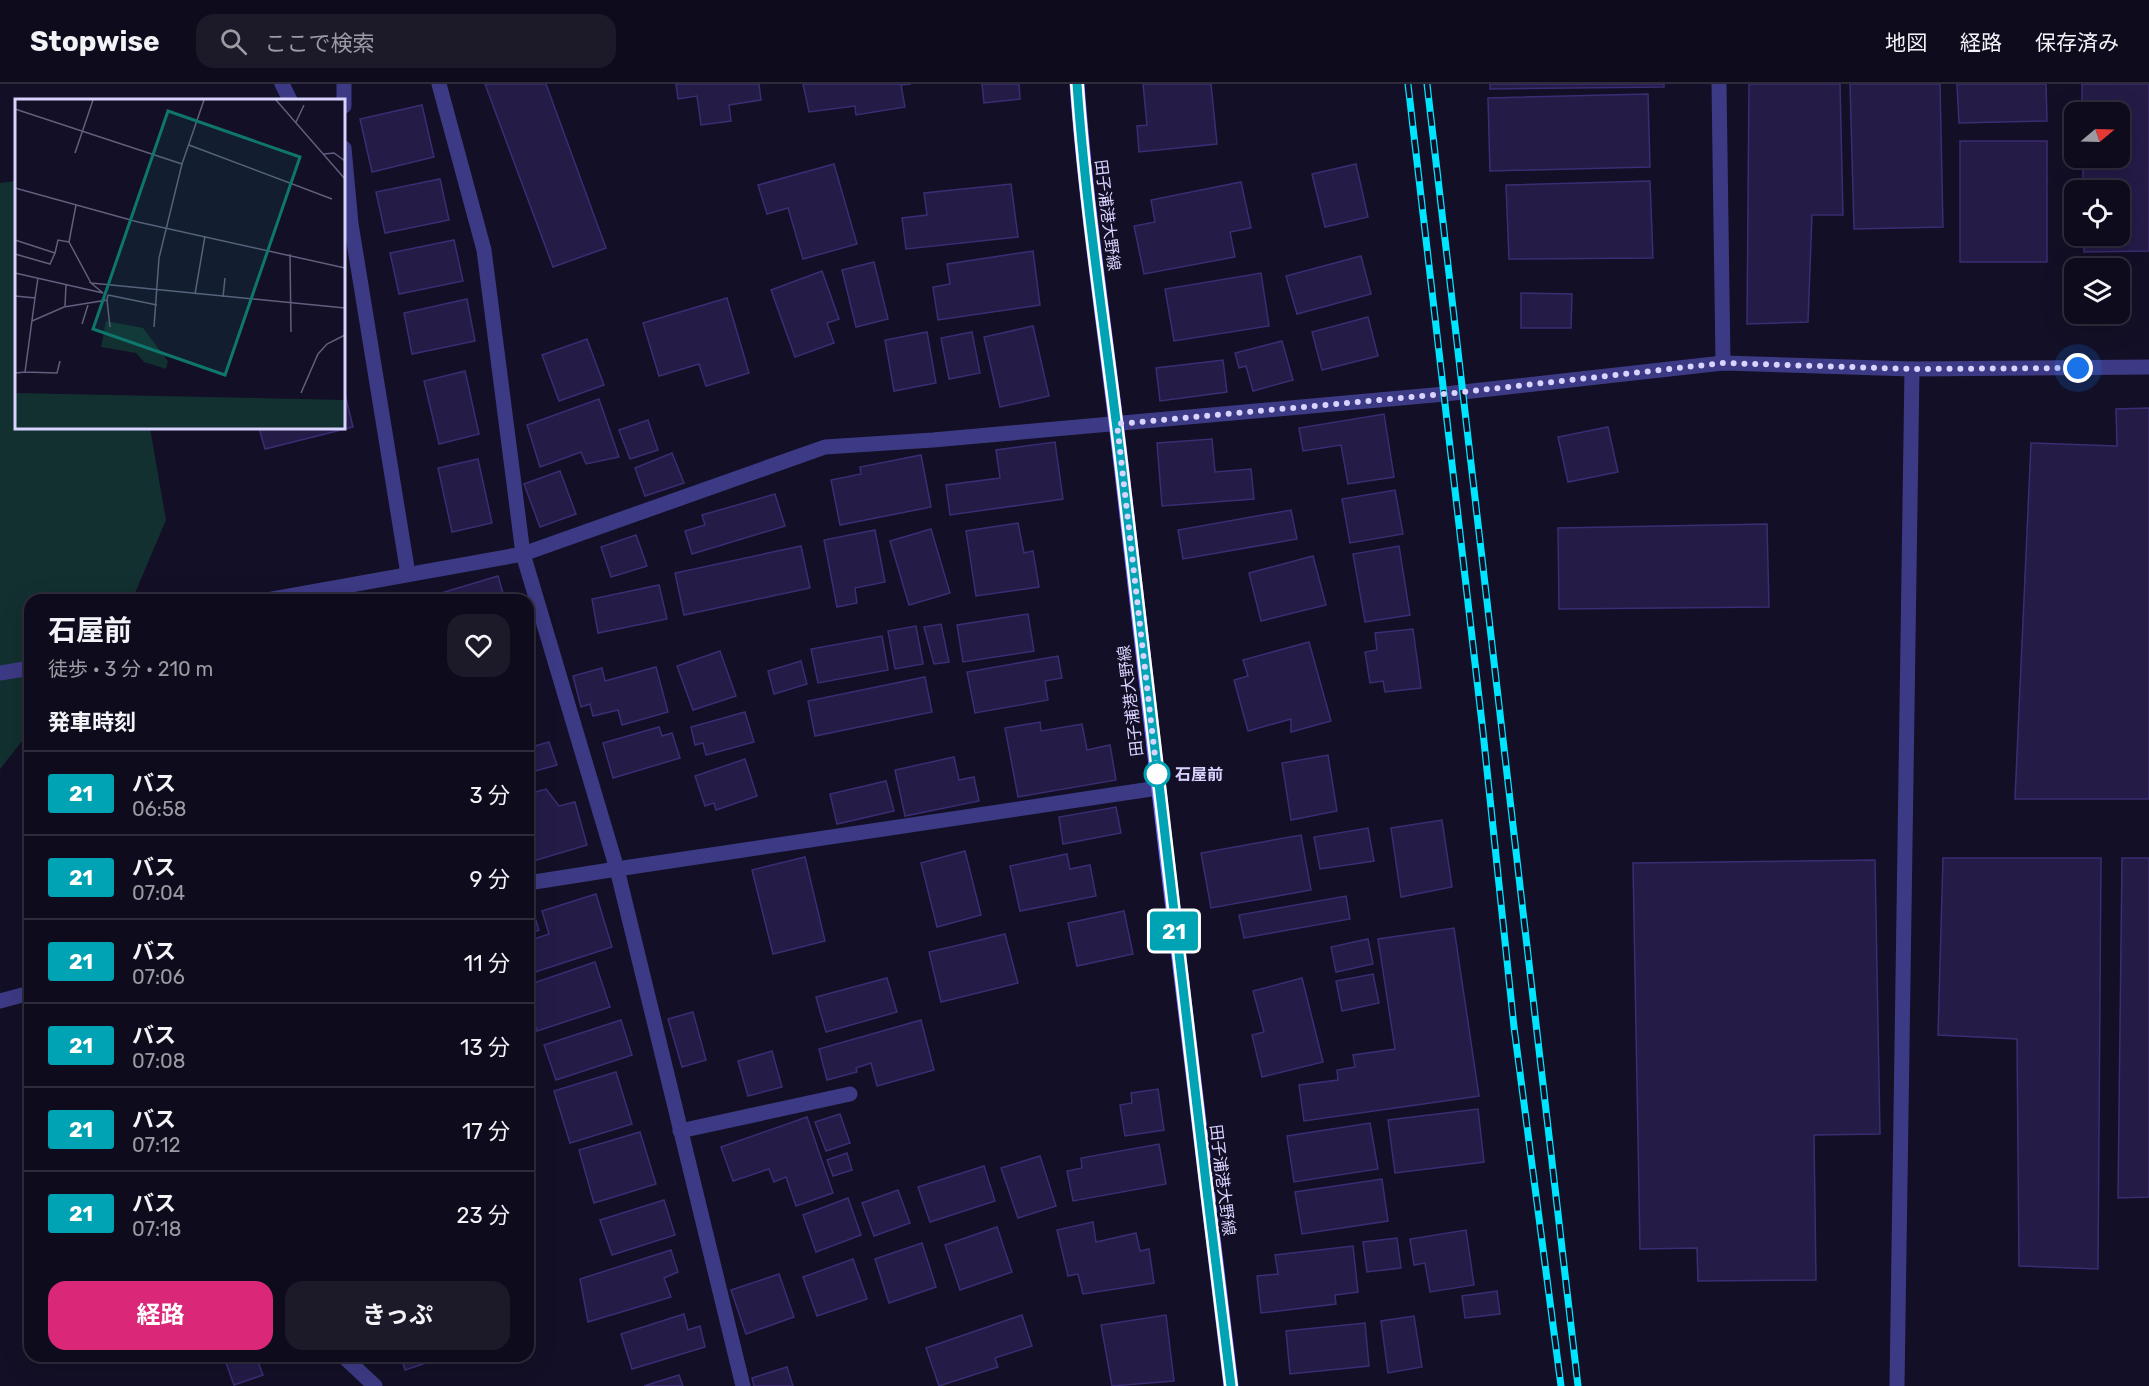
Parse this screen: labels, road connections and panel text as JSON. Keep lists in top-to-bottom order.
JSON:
{
  "streets": {
    "main road": ["田子浦港大野線"]
  },
  "places": ["石屋前"],
  "lines": ["bus line 21"],
  "north": "right",
  "page": {
    "header": "Stopwise",
    "search": "ここで検索",
    "nav": ["地図", "経路", "保存済み"],
    "on_map": "21",
    "heading": [
      ["石屋前", "徒歩 · 3 分 · 210 m"],
      "発車時刻"
    ],
    "list": [
      {
        "mark": "21",
        "name": "バス",
        "note": "06:58",
        "value": "3 分"
      },
      {
        "mark": "21",
        "name": "バス",
        "note": "07:04",
        "value": "9 分"
      },
      {
        "mark": "21",
        "name": "バス",
        "note": "07:06",
        "value": "11 分"
      },
      {
        "mark": "21",
        "name": "バス",
        "note": "07:08",
        "value": "13 分"
      },
      {
        "mark": "21",
        "name": "バス",
        "note": "07:12",
        "value": "17 分"
      },
      {
        "mark": "21",
        "name": "バス",
        "note": "07:18",
        "value": "23 分"
      }
    ],
    "buttons": ["経路", "きっぷ"]
  }
}
